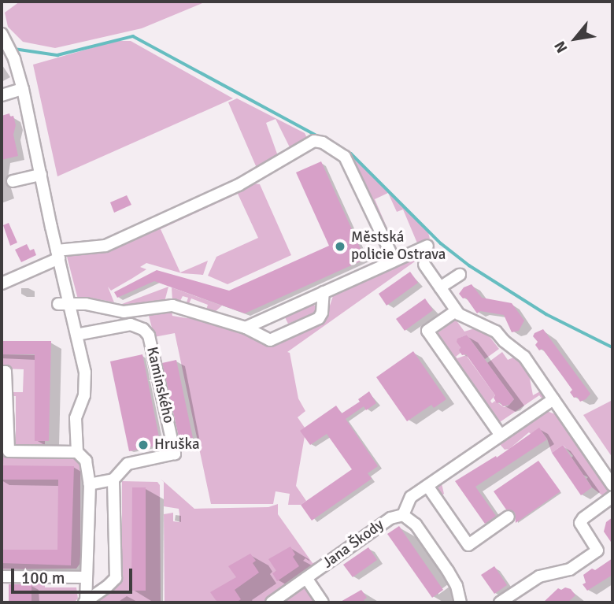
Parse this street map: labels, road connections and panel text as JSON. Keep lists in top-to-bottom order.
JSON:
{
  "streets": {
    "street": ["Kaminského", "Jana Škody"]
  },
  "places": ["Městská policie Ostrava", "Hruška"],
  "scale_bar": "100 m",
  "north": "bottom left"
}
